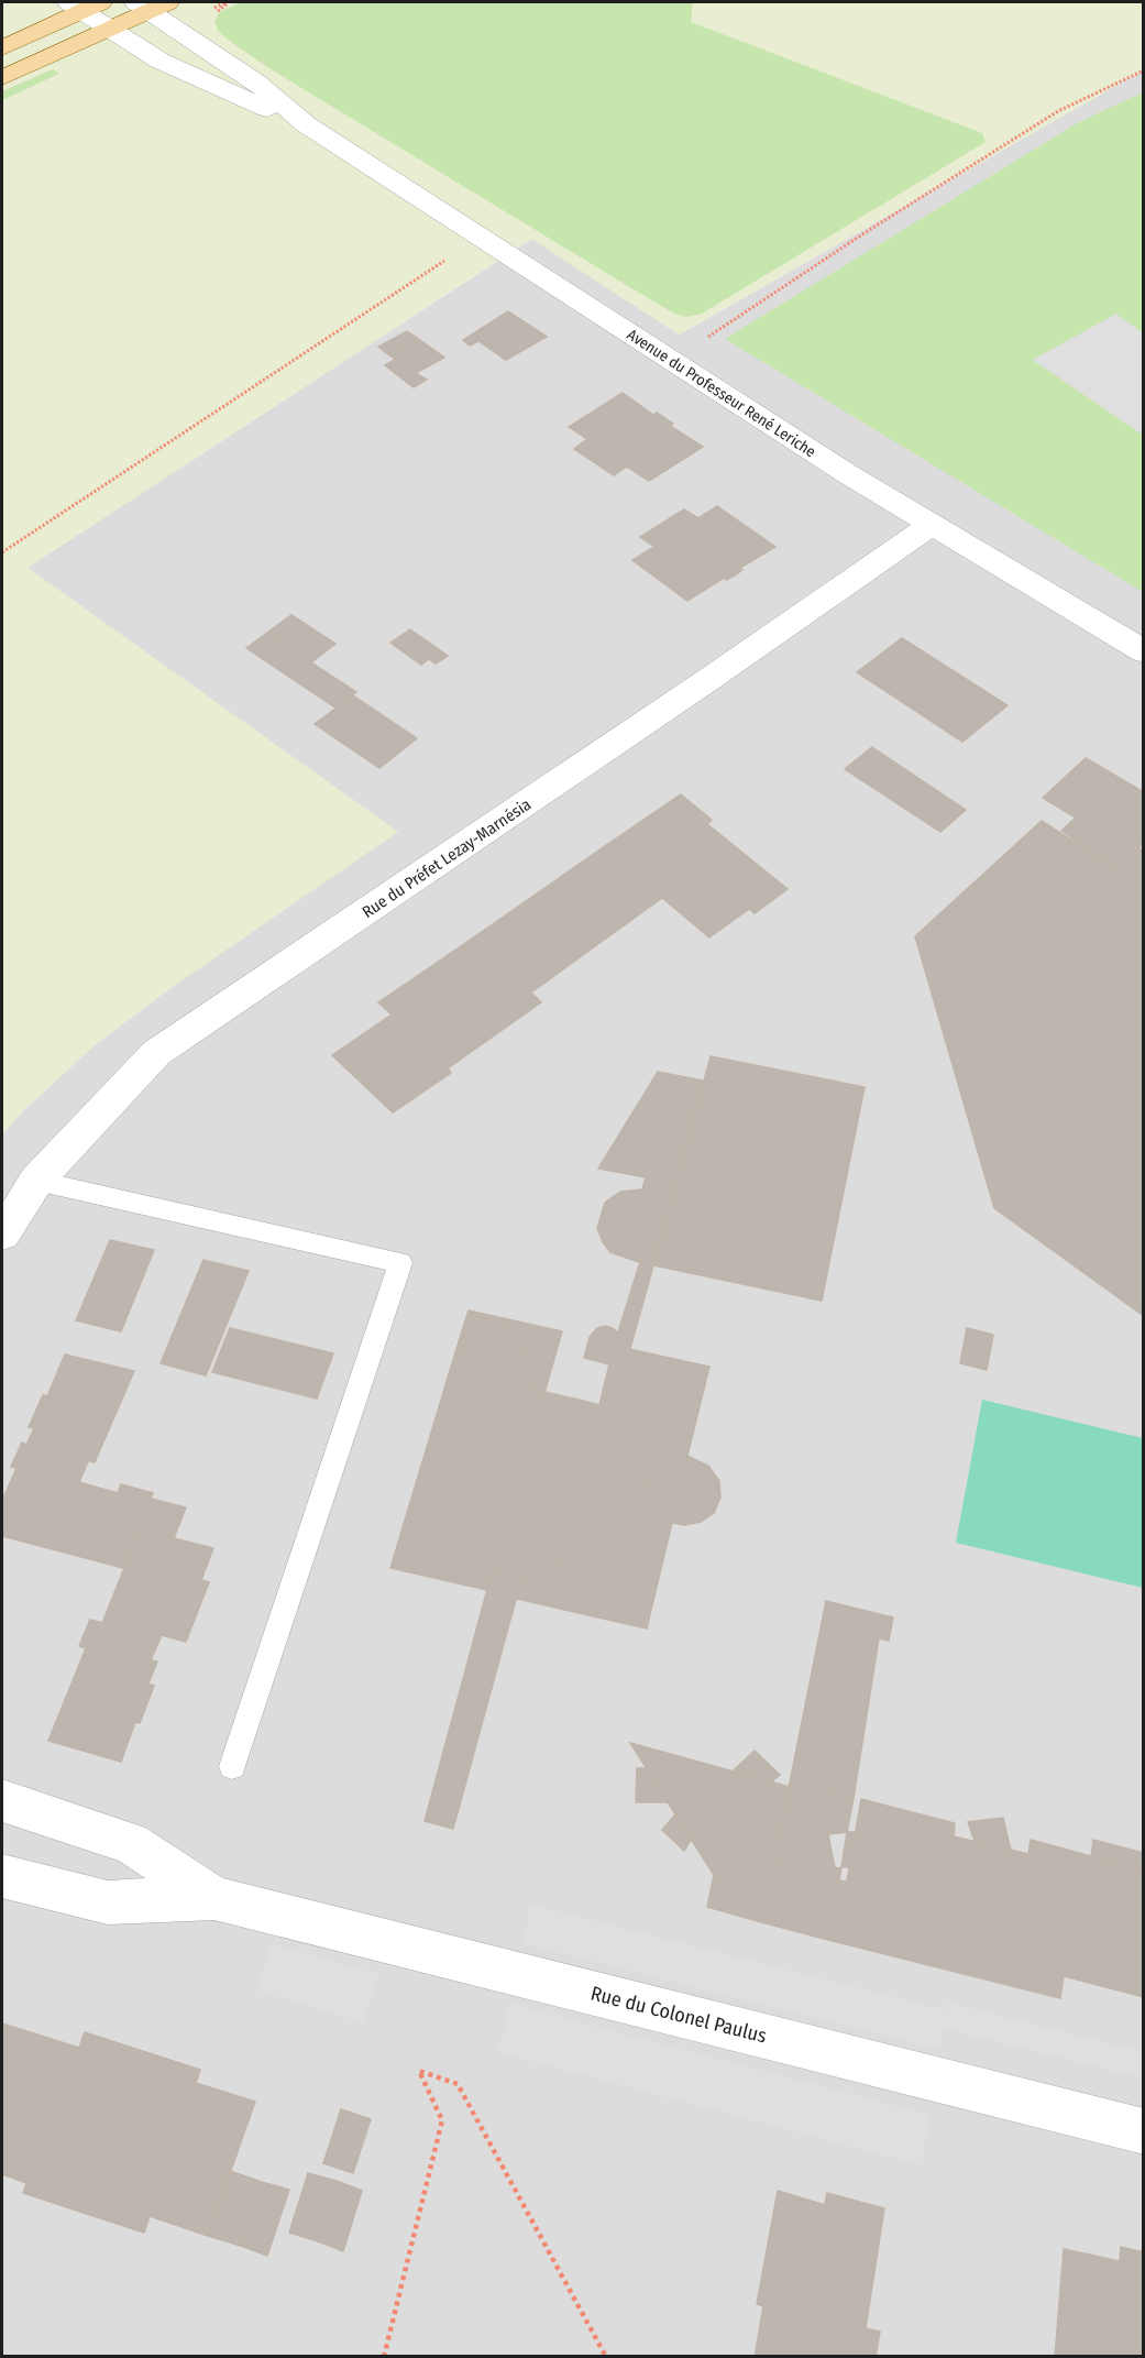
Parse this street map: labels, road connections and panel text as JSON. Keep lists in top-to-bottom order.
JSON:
{
  "streets": {
    "street": ["Avenue du Professeur René Leriche", "Rue du Préfet Lezay-Marnésia", "Rue du Colonel Paulus"]
  },
  "crossings": [
    ["Avenue du Professeur René Leriche", "Rue du Préfet Lezay-Marnésia"]
  ]
}
